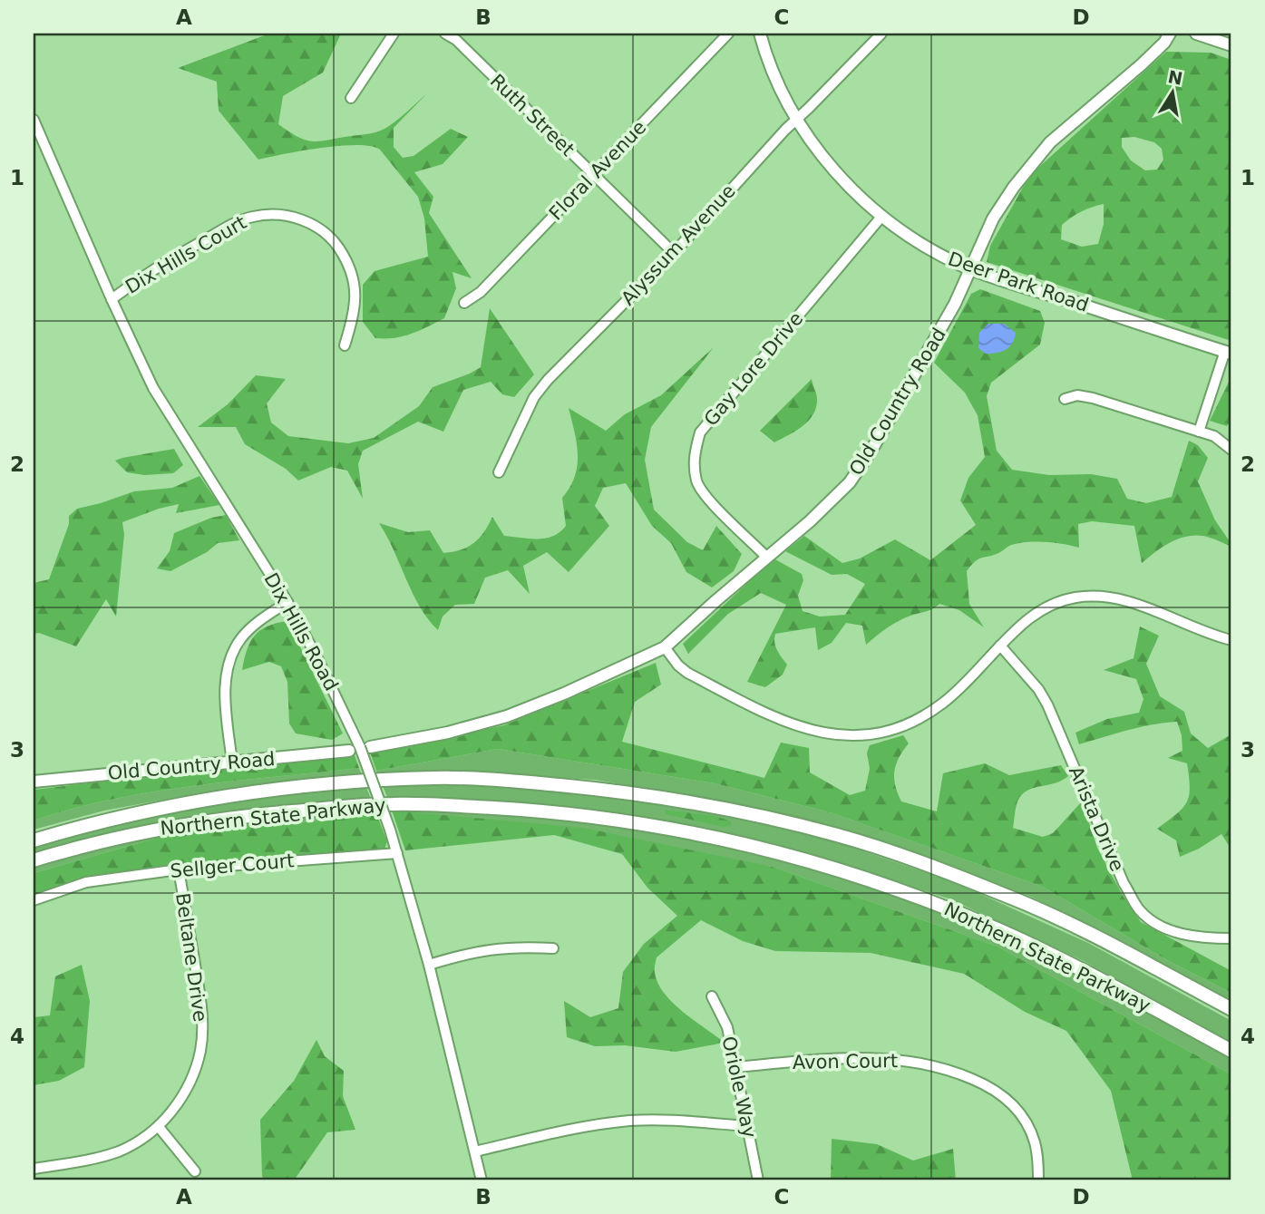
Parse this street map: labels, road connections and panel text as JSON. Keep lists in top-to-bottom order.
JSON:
{
  "streets": {
    "highway": ["Northern State Parkway"],
    "main road": ["Deer Park Road", "Old Country Road"],
    "street": [
      "Ruth Street",
      "Floral Avenue",
      "Alyssum Avenue",
      "Dix Hills Court",
      "Gay Lore Drive",
      "Dix Hills Road",
      "Arista Drive",
      "Sellger Court",
      "Beltane Drive",
      "Avon Court",
      "Oriole Way"
    ]
  },
  "crossings": [
    ["Ruth Street", "Floral Avenue"],
    ["Ruth Street", "Alyssum Avenue"],
    ["Alyssum Avenue", "Deer Park Road"],
    ["Dix Hills Court", "Dix Hills Road"],
    ["Deer Park Road", "Gay Lore Drive"],
    ["Deer Park Road", "Old Country Road"],
    ["Gay Lore Drive", "Old Country Road"],
    ["Dix Hills Road", "Sellger Court"],
    ["Sellger Court", "Beltane Drive"],
    ["Avon Court", "Oriole Way"]
  ],
  "north": "top",
  "grid": {
    "columns": [
      "A",
      "B",
      "C",
      "D"
    ],
    "rows": [
      "1",
      "2",
      "3",
      "4"
    ]
  }
}
